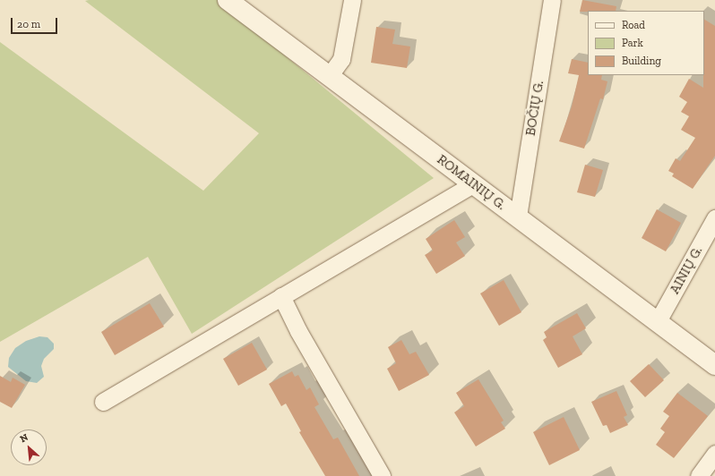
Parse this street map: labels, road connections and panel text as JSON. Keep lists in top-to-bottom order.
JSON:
{
  "streets": {
    "main road": ["ROMAINIŲ G."],
    "street": ["BOČIŲ G.", "AINIŲ G."]
  },
  "crossings": [
    ["BOČIŲ G.", "ROMAINIŲ G."],
    ["ROMAINIŲ G.", "AINIŲ G."]
  ],
  "legend": ["Road", "Park", "Building"],
  "scale_bar": "20 m",
  "north": "top left"
}
